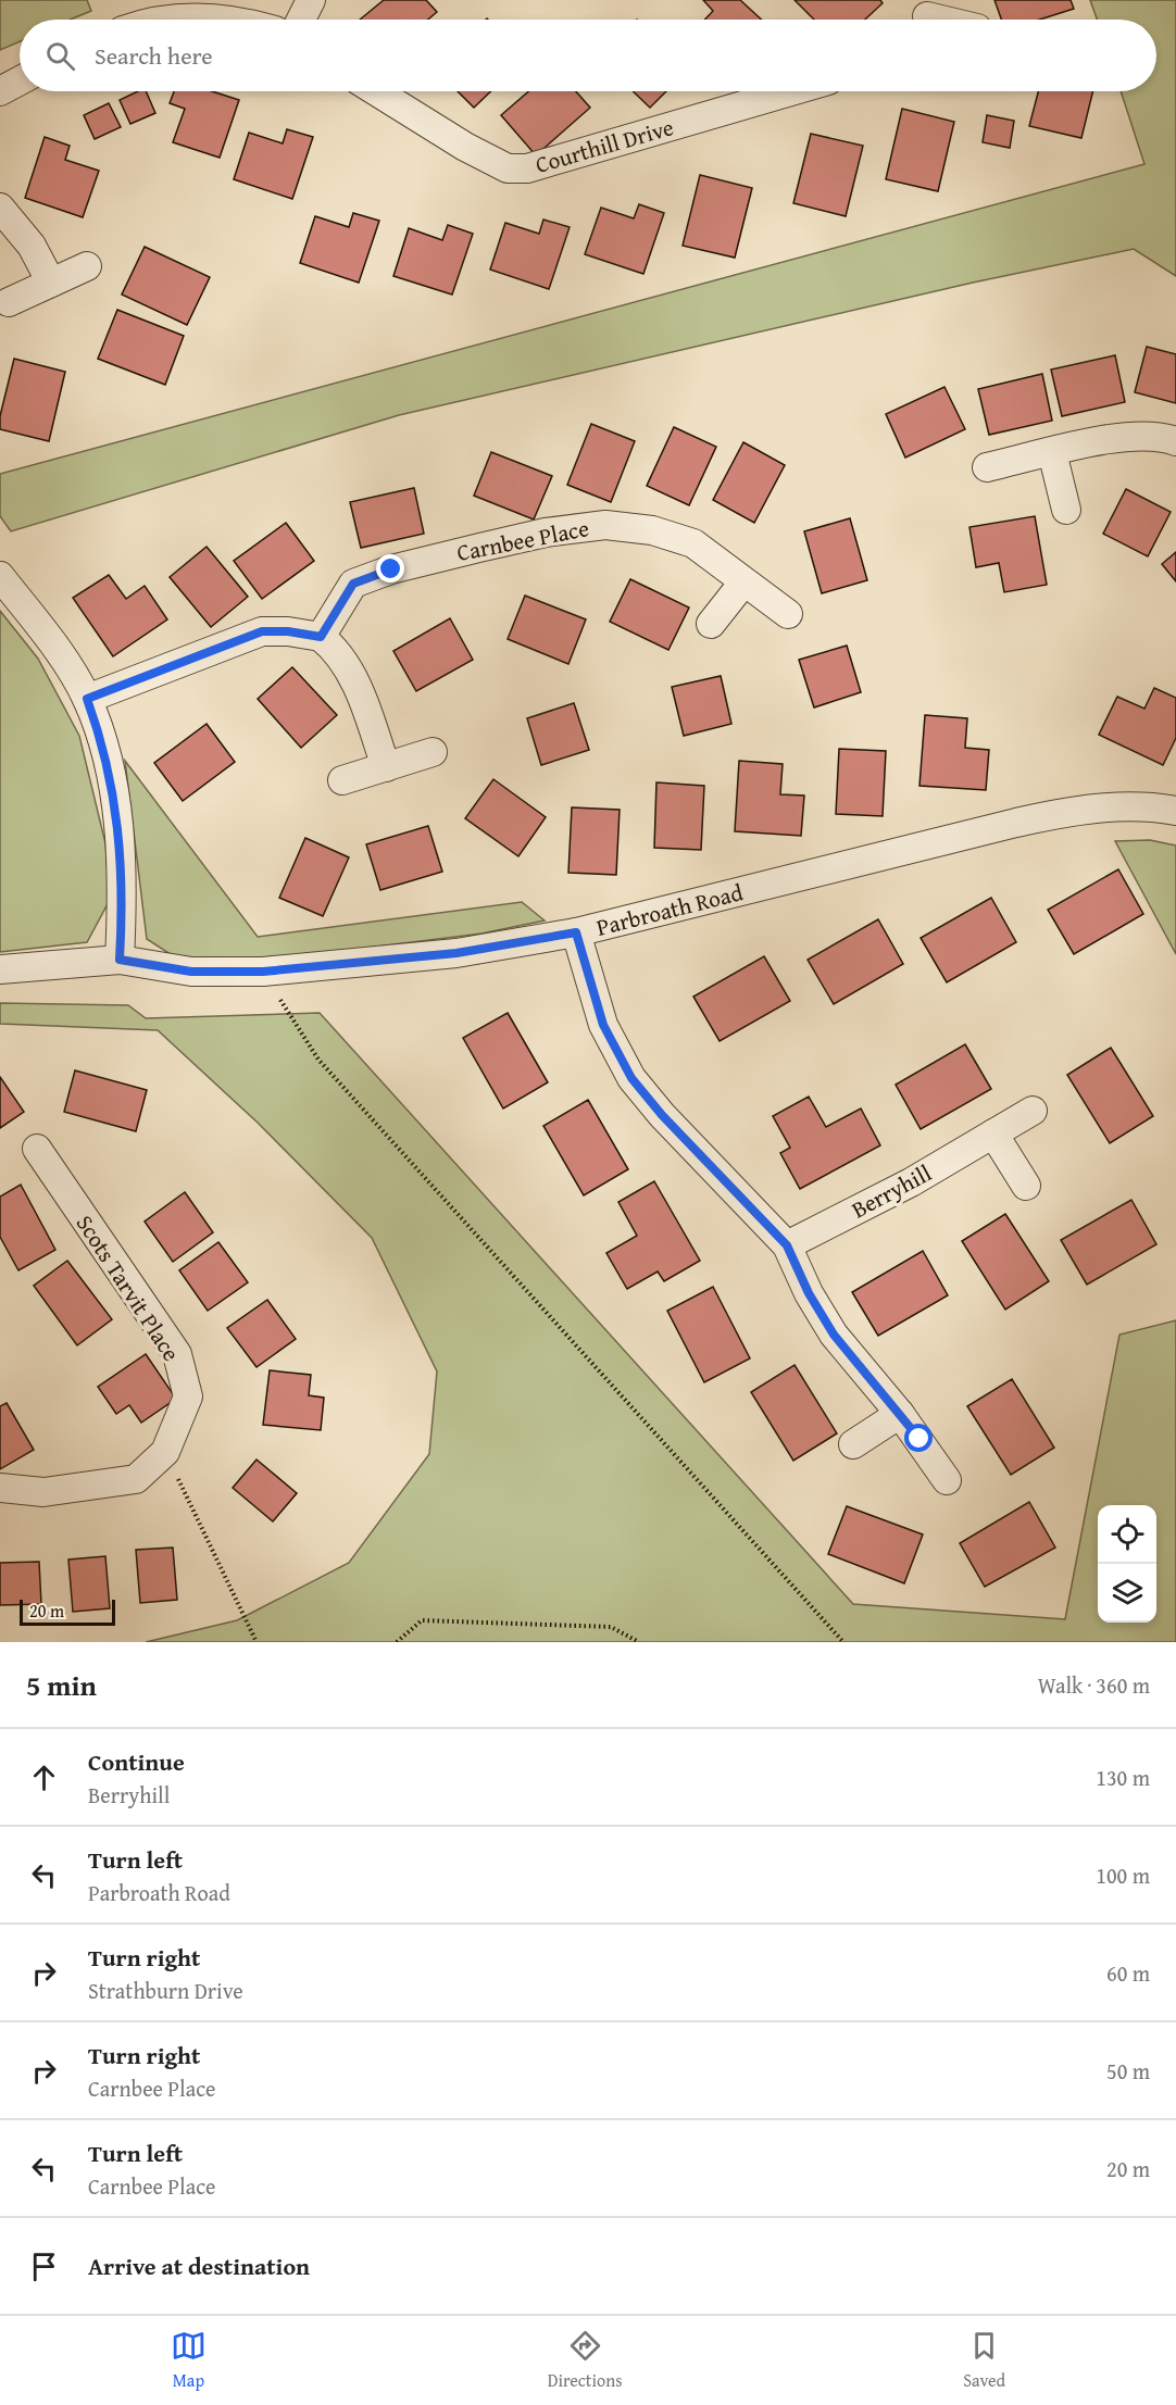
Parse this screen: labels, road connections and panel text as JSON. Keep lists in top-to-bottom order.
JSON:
{
  "streets": {
    "street": [
      "Courthill Drive",
      "Carnbee Place",
      "Parbroath Road",
      "Berryhill",
      "Scots Tarvit Place"
    ]
  },
  "scale_bar": "20 m",
  "page": {
    "search": "Search here",
    "scale": "20 m",
    "heading": ["5 min", "Walk · 360 m"],
    "list": [
      ["Continue", "Berryhill", "130 m"],
      ["Turn left", "Parbroath Road", "100 m"],
      ["Turn right", "Strathburn Drive", "60 m"],
      ["Turn right", "Carnbee Place", "50 m"],
      ["Turn left", "Carnbee Place", "20 m"],
      "Arrive at destination"
    ],
    "nav": ["Map", "Directions", "Saved"]
  }
}
